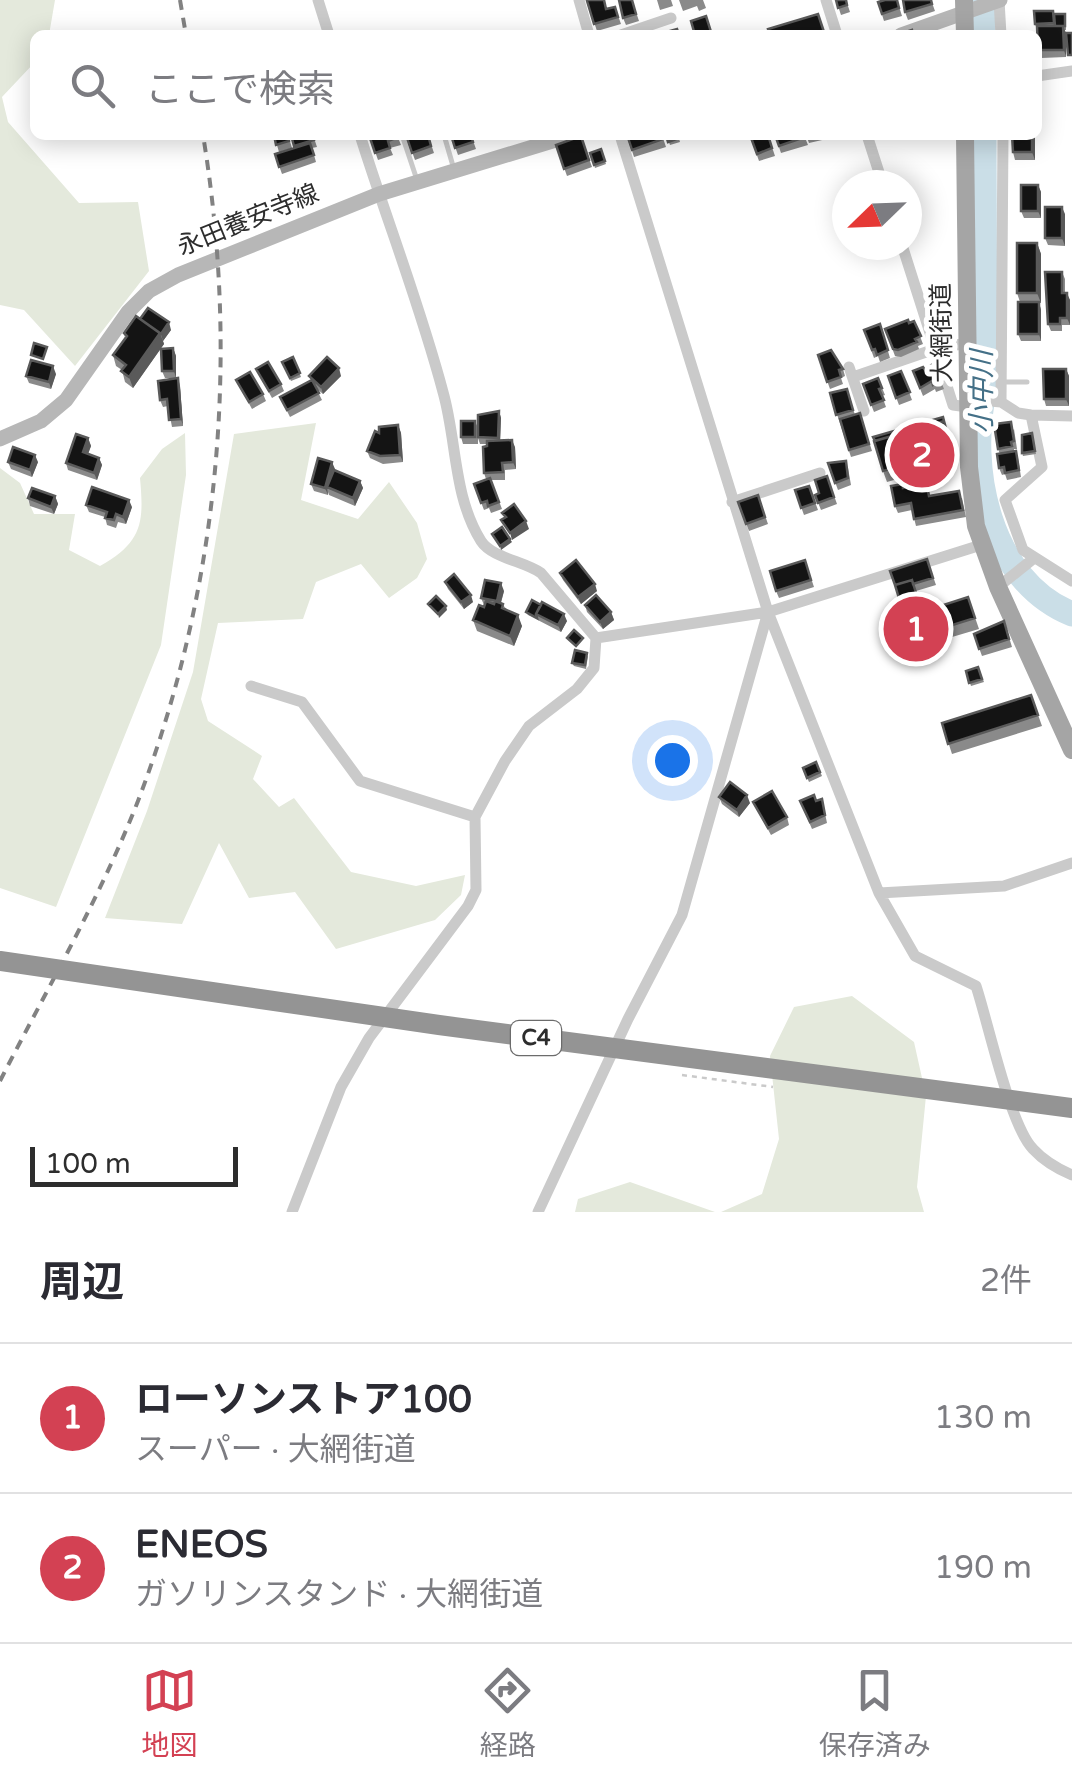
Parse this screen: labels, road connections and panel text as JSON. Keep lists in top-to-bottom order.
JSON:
{
  "streets": {
    "highway": ["C4"],
    "main road": ["大網街道"],
    "street": ["永田養安寺線"]
  },
  "water": ["小中川"],
  "scale_bar": "100 m",
  "north": "bottom left",
  "page": {
    "search": "ここで検索",
    "pins": ["2", "1"],
    "scale": "100 m",
    "heading": ["周辺", "2件"],
    "list": [
      {
        "mark": "1",
        "name": "ローソンストア100",
        "note": "スーパー · 大網街道",
        "value": "130 m"
      },
      {
        "mark": "2",
        "name": "ENEOS",
        "note": "ガソリンスタンド · 大網街道",
        "value": "190 m"
      }
    ],
    "nav": ["地図", "経路", "保存済み"]
  }
}
